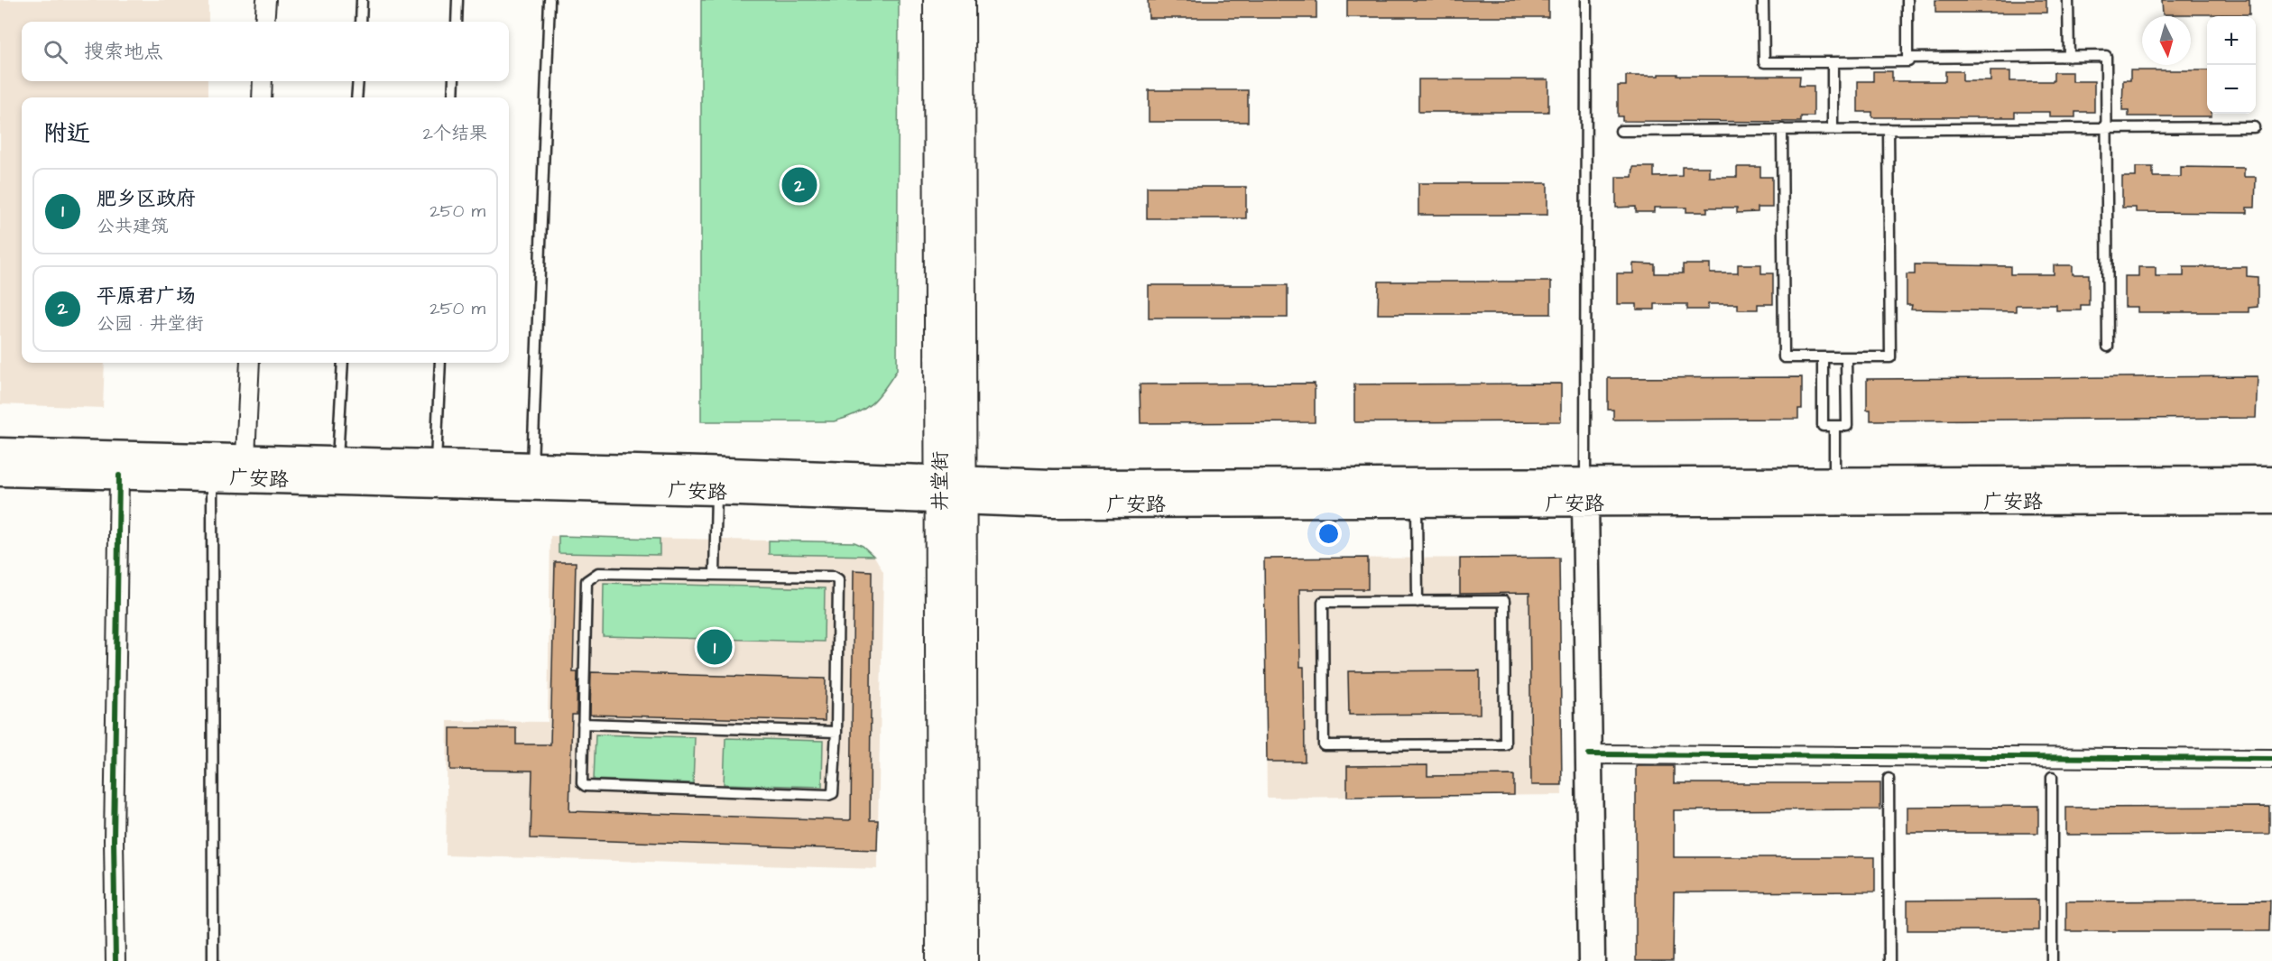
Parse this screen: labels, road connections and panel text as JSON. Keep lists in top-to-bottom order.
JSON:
{
  "streets": {
    "main road": ["广安路", "井堂街"]
  },
  "crossings": [
    ["广安路", "井堂街"]
  ],
  "north": "bottom",
  "page": {
    "map_buttons": ["+", "−"],
    "search": "搜索地点",
    "heading": ["附近", "2个结果"],
    "pins": ["2", "1"],
    "list": [
      {
        "mark": "1",
        "name": "肥乡区政府",
        "note": "公共建筑",
        "value": "250 m"
      },
      {
        "mark": "2",
        "name": "平原君广场",
        "note": "公园 · 井堂街",
        "value": "250 m"
      }
    ]
  }
}
